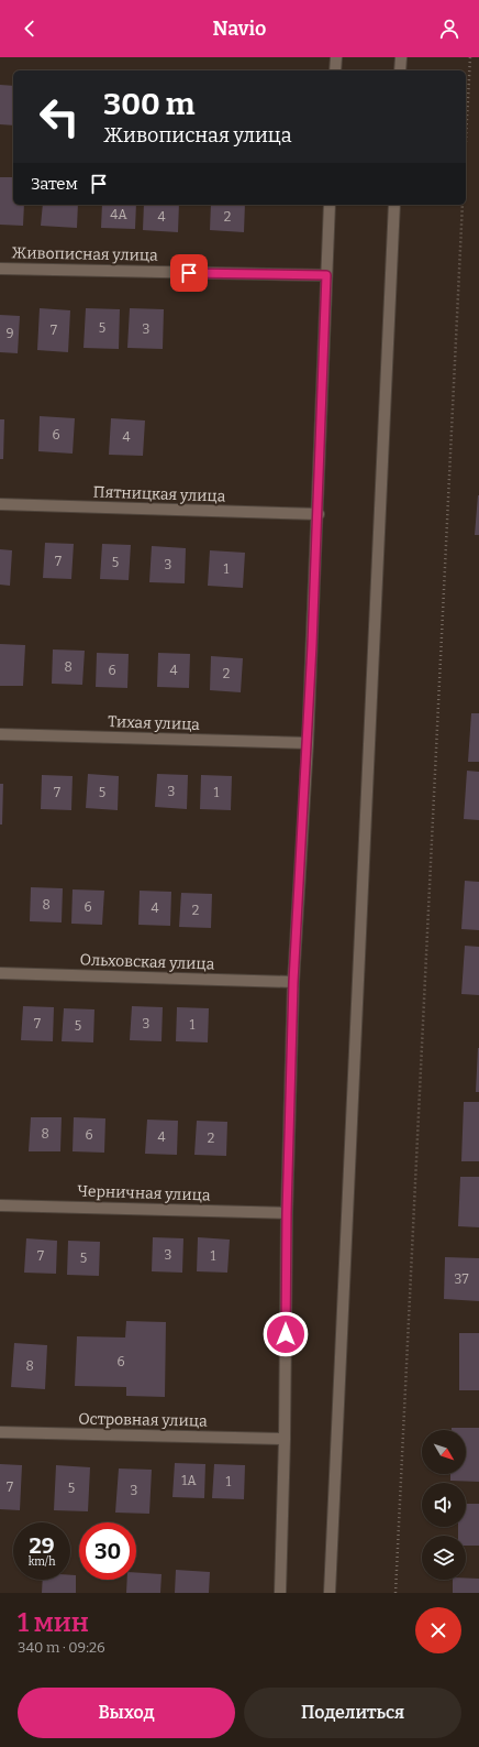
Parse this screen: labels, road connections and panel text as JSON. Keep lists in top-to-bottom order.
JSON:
{
  "streets": {
    "street": [
      "Живописная улица",
      "Пятницкая улица",
      "Тихая улица",
      "Ольховская улица",
      "Черничная улица",
      "Островная улица"
    ]
  },
  "house_numbers": [
    "4А",
    "4",
    "2",
    "5",
    "3",
    "7",
    "9",
    "6",
    "4",
    "7",
    "5",
    "3",
    "1",
    "8",
    "6",
    "4",
    "2",
    "3",
    "7",
    "5",
    "1",
    "8",
    "6",
    "4",
    "2",
    "7",
    "3",
    "1",
    "5",
    "8",
    "6",
    "4",
    "2",
    "3",
    "7",
    "1",
    "5",
    "37",
    "6",
    "8",
    "1А",
    "1",
    "7",
    "5",
    "3"
  ],
  "north": "bottom right",
  "page": {
    "header": "Navio",
    "turn": ["300 m", "Живописная улица"],
    "then": "Затем",
    "speed": "29 km/h",
    "limit": "30",
    "heading": ["1 мин", "340 m · 09:26"],
    "buttons": ["Выход", "Поделиться"]
  }
}
